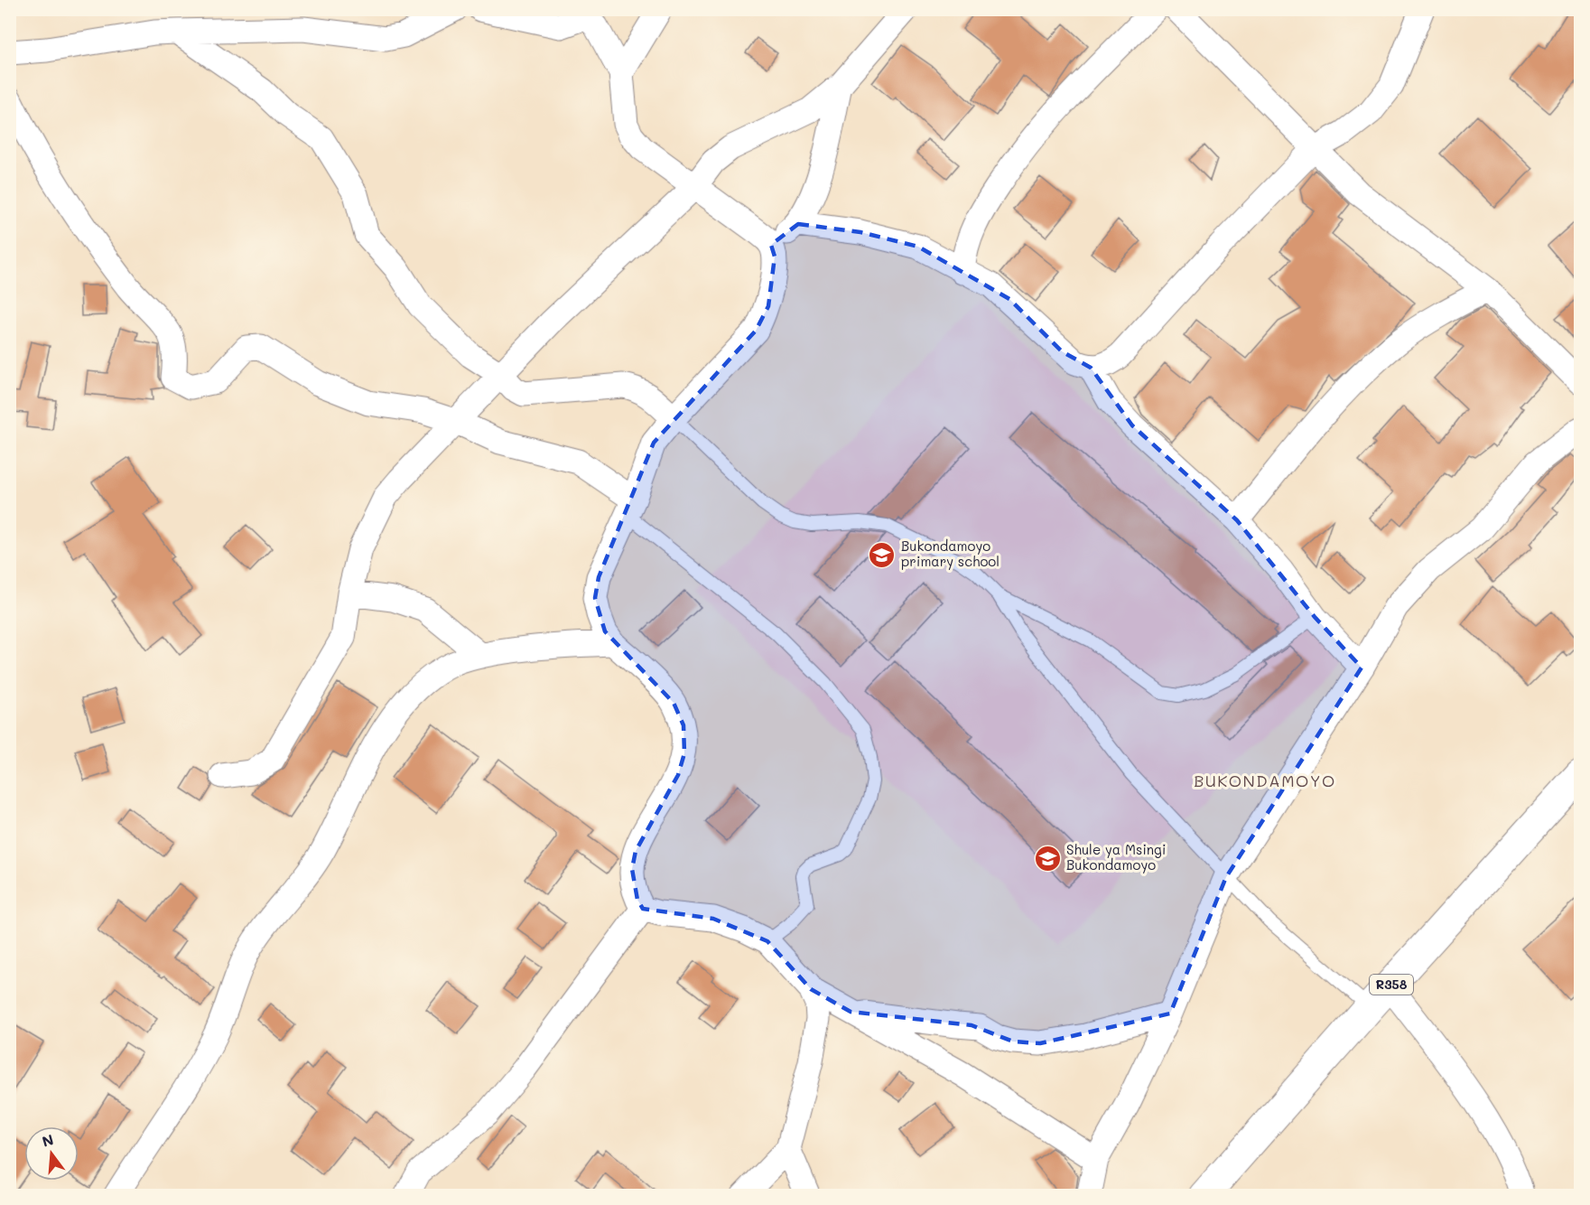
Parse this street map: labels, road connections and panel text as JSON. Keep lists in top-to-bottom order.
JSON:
{
  "streets": {
    "main road": ["R358"]
  },
  "districts": ["BUKONDAMOYO"],
  "places": {
    "school or university": ["Bukondamoyo primary school", "Shule ya Msingi Bukondamoyo"]
  },
  "north": "top"
}
